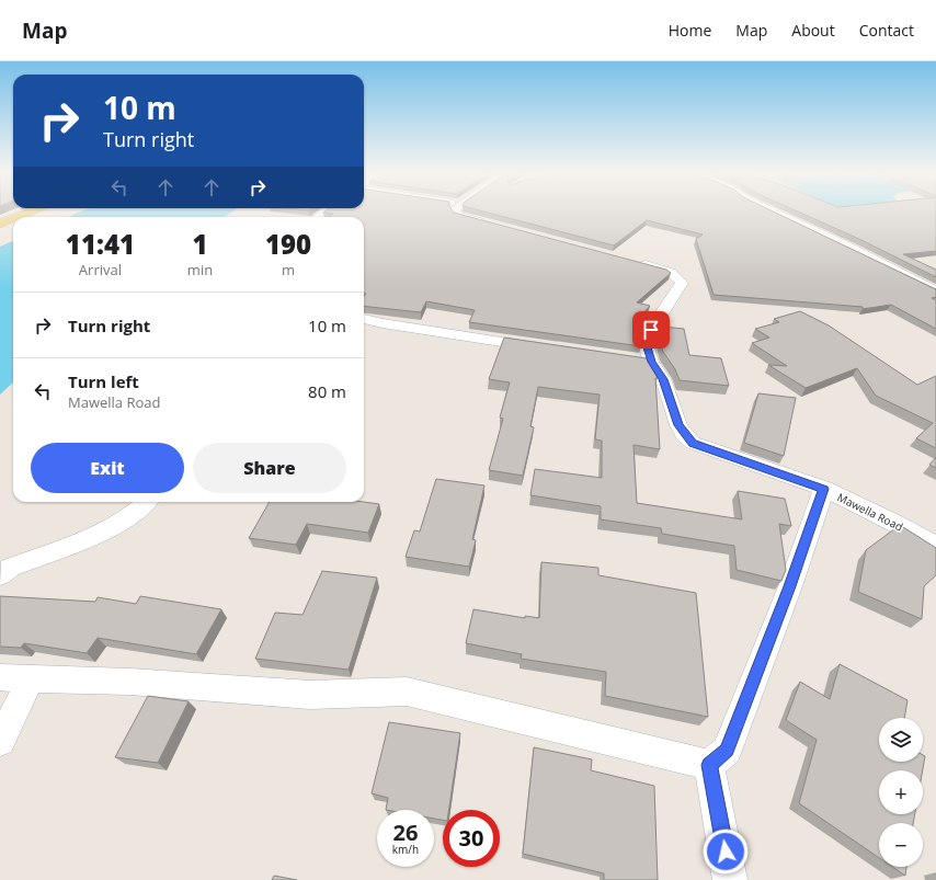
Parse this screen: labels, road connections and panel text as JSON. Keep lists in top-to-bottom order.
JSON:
{
  "streets": {
    "street": ["Mawella Road"]
  },
  "page": {
    "header": "Map",
    "nav": [
      "Home",
      "Map",
      "About",
      "Contact"
    ],
    "turn": ["10 m", "Turn right"],
    "eta": [
      "11:41",
      "Arrival",
      "1",
      "min",
      "190",
      "m"
    ],
    "list": [
      {
        "name": "Turn right",
        "value": "10 m"
      },
      {
        "name": "Turn left",
        "note": "Mawella Road",
        "value": "80 m"
      }
    ],
    "buttons": ["Exit", "Share"],
    "map_buttons": ["+", "−"],
    "speed": "26 km/h",
    "limit": "30"
  }
}
